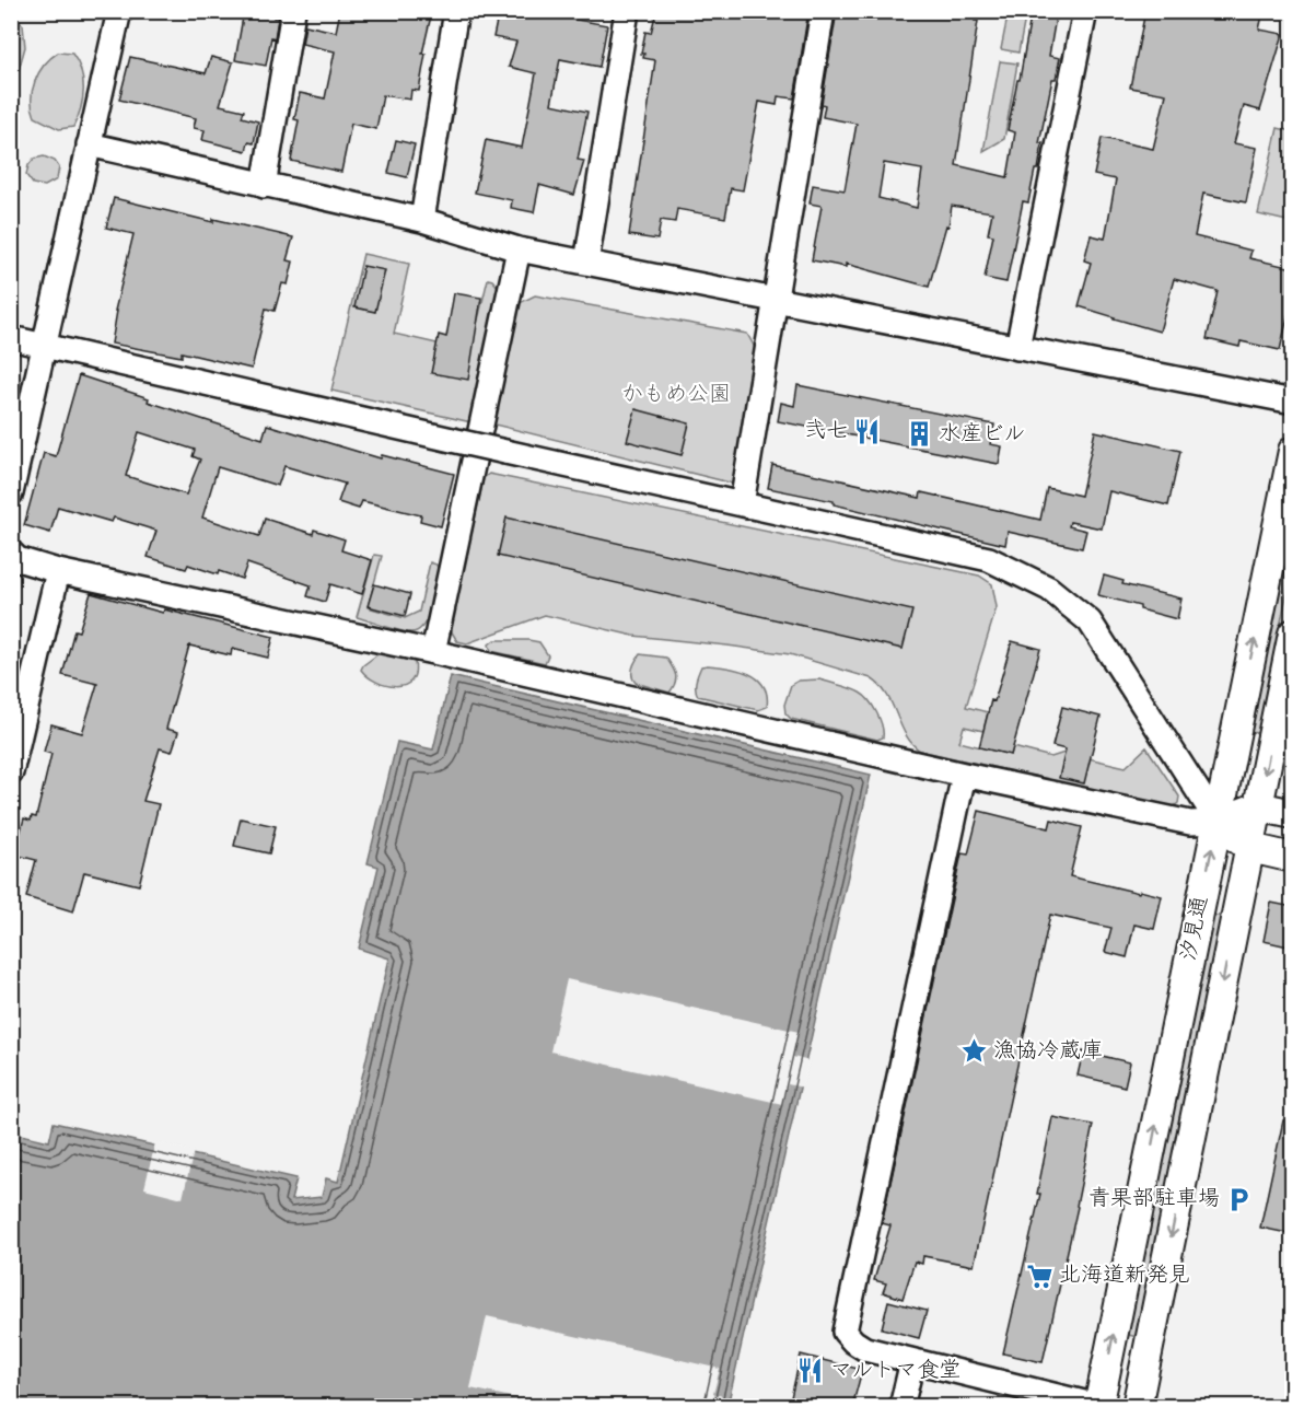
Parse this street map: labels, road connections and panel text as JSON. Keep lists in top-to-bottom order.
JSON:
{
  "streets": {
    "street": ["汐見通"]
  },
  "parks": ["かもめ公園"],
  "places": {
    "restaurant": ["弐七", "マルトマ食堂"],
    "building": ["水産ビル"],
    "place": ["漁協冷蔵庫"],
    "parking": ["青果部駐車場"],
    "supermarket": ["北海道新発見"]
  }
}
